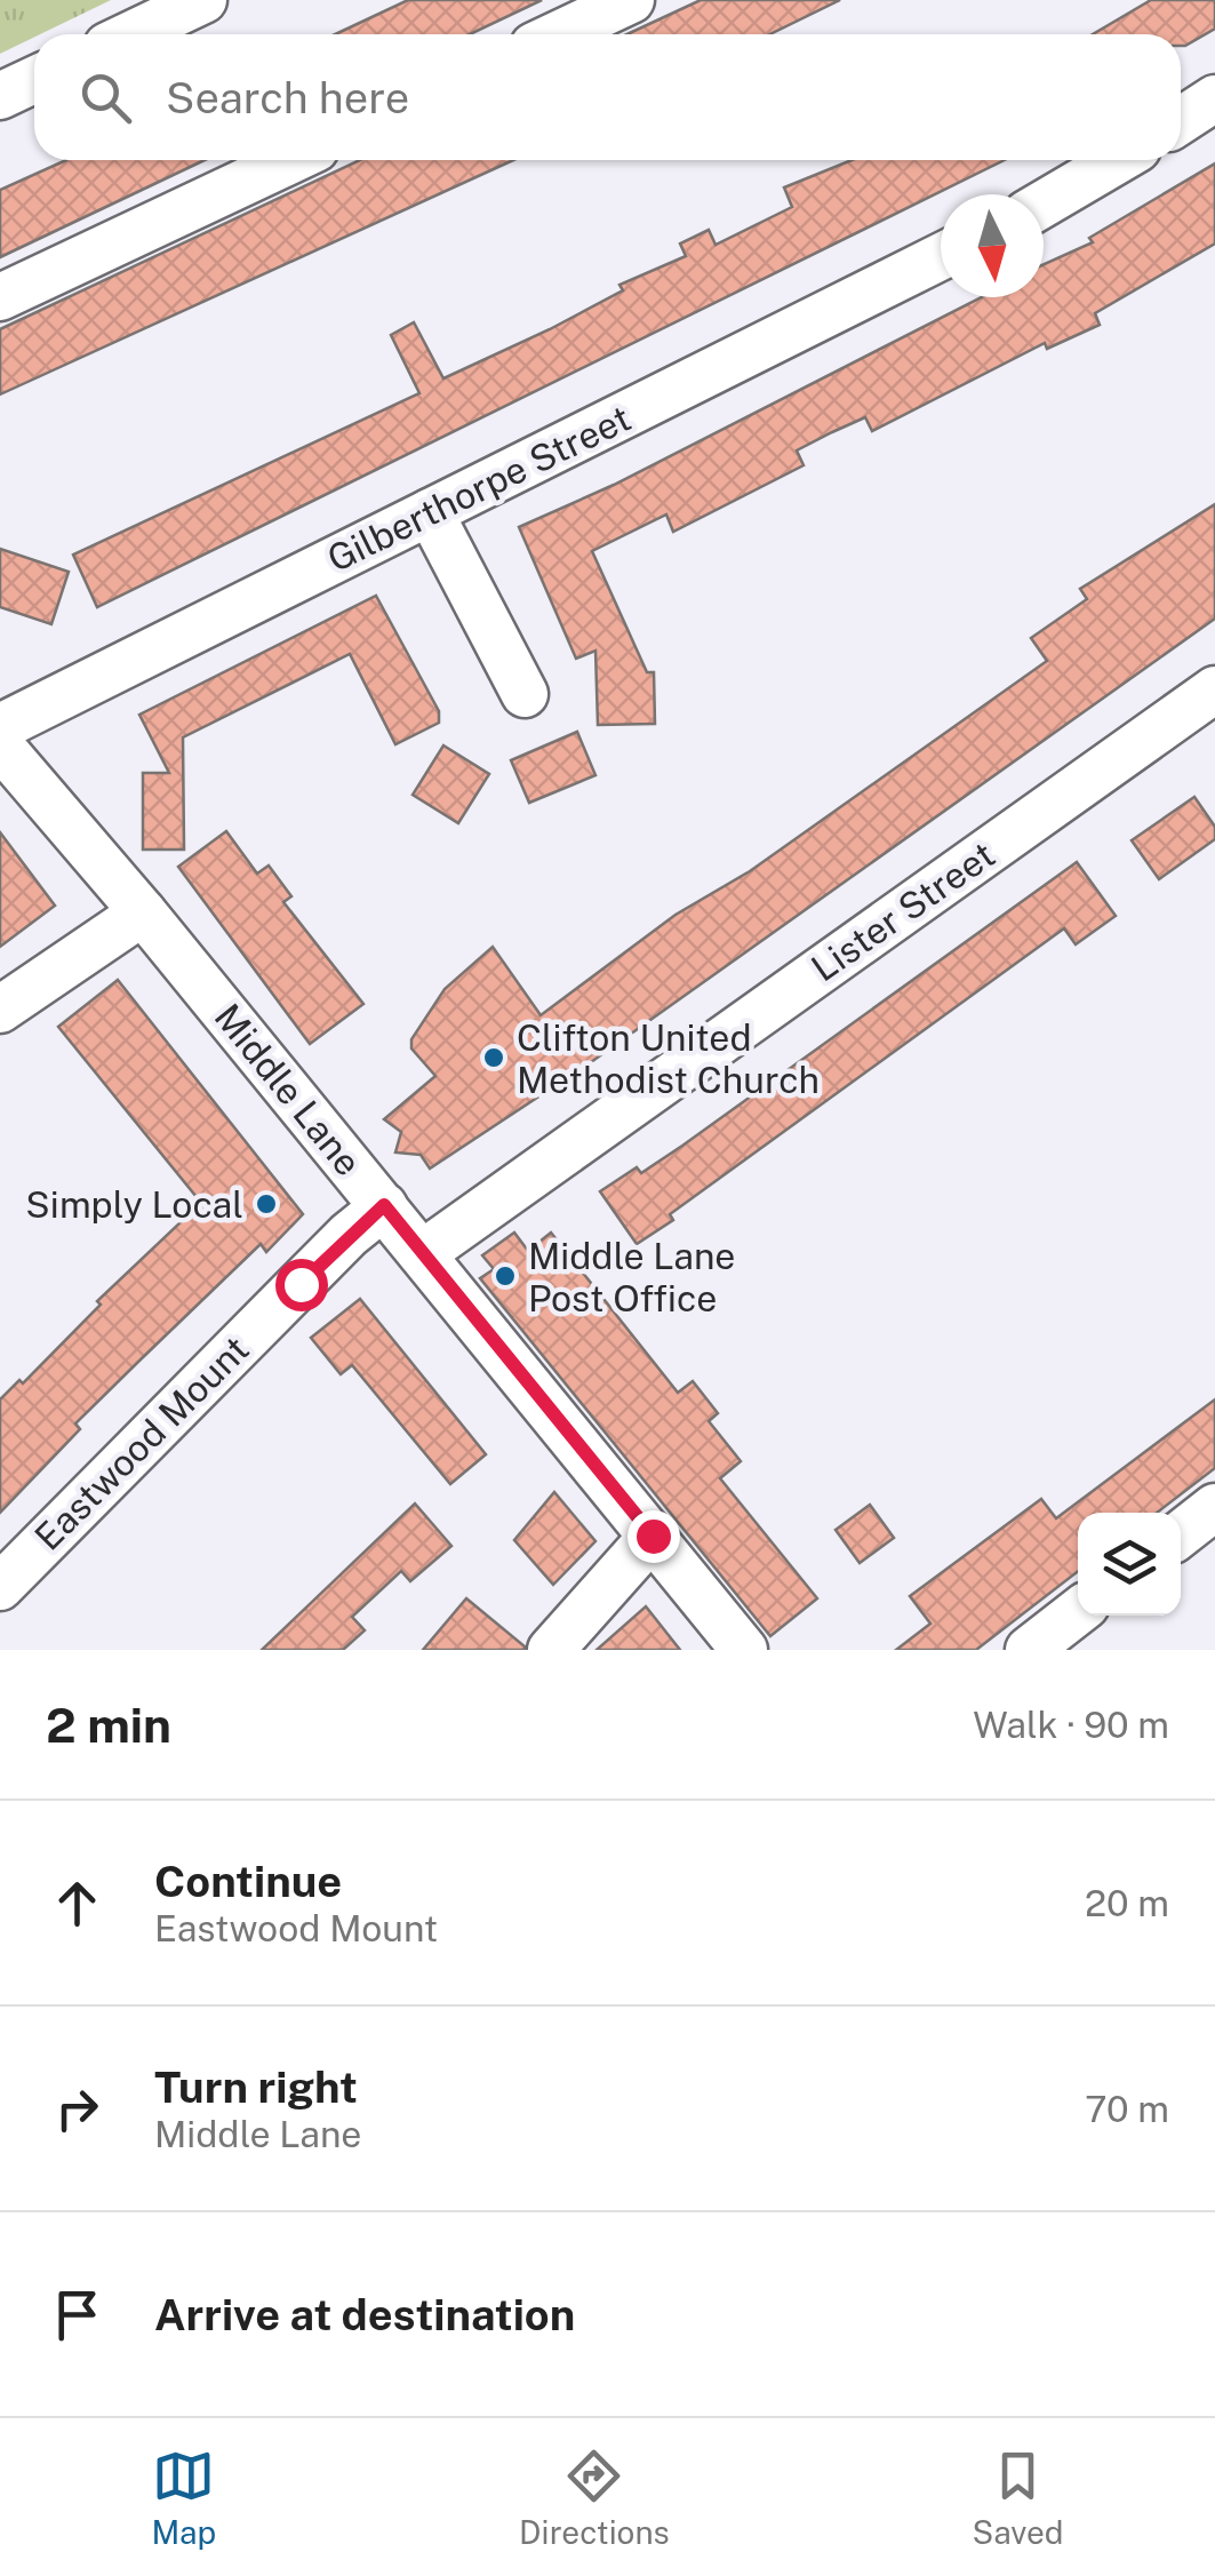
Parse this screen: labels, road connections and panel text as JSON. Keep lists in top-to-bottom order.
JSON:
{
  "streets": {
    "street": [
      "Gilberthorpe Street",
      "Lister Street",
      "Middle Lane",
      "Eastwood Mount"
    ]
  },
  "crossings": [
    ["Lister Street", "Middle Lane"],
    ["Middle Lane", "Eastwood Mount"]
  ],
  "places": ["Clifton United Methodist Church", "Simply Local", "Middle Lane Post Office"],
  "north": "bottom",
  "page": {
    "search": "Search here",
    "heading": ["2 min", "Walk · 90 m"],
    "list": [
      ["Continue", "Eastwood Mount", "20 m"],
      ["Turn right", "Middle Lane", "70 m"],
      "Arrive at destination"
    ],
    "nav": ["Map", "Directions", "Saved"]
  }
}
